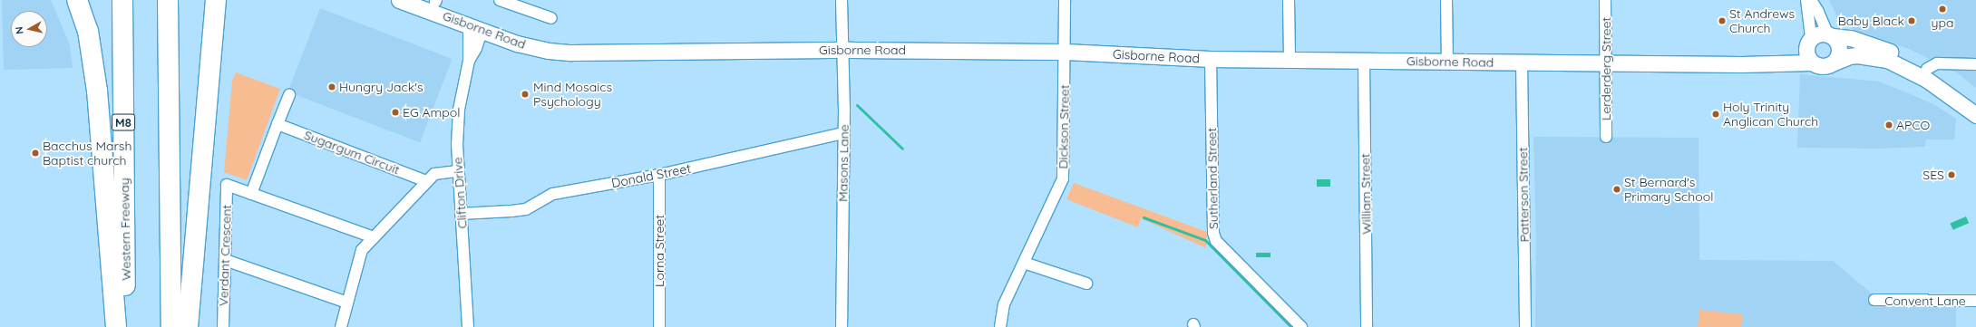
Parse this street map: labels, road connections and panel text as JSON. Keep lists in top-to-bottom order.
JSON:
{
  "streets": {
    "highway": ["M8", "Western Freeway"],
    "main road": ["Gisborne Road"],
    "street": [
      "Lerderderg Street",
      "Dickson Street",
      "Sugargum Circuit",
      "Masons Lane",
      "Donald Street",
      "Sutherland Street",
      "Clifton Drive",
      "William Street",
      "Patterson Street",
      "Lorna Street",
      "Verdant Crescent",
      "Convent Lane"
    ]
  },
  "crossings": [
    ["Gisborne Road", "Lerderderg Street"],
    ["Gisborne Road", "Dickson Street"],
    ["Gisborne Road", "Masons Lane"],
    ["Gisborne Road", "Sutherland Street"],
    ["Gisborne Road", "William Street"],
    ["Gisborne Road", "Patterson Street"],
    ["Masons Lane", "Donald Street"],
    ["Donald Street", "Clifton Drive"],
    ["Donald Street", "Lorna Street"]
  ],
  "places": [
    "ypa",
    "St Andrews Church",
    "Baby Black",
    "Hungry Jack's",
    "Mind Mosaics Psychology",
    "EG Ampol",
    "Holy Trinity Anglican Church",
    "APCO",
    "Bacchus Marsh Baptist church",
    "SES",
    "St Bernard's Primary School"
  ],
  "north": "left"
}
